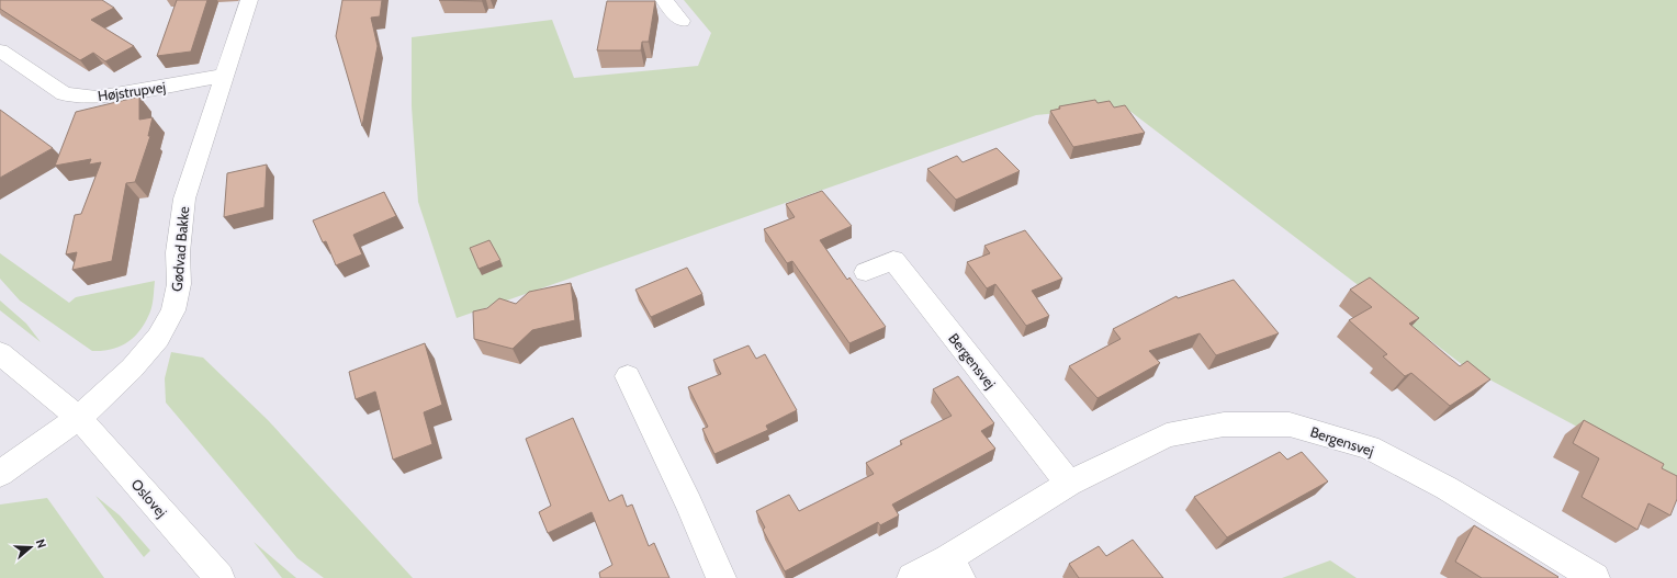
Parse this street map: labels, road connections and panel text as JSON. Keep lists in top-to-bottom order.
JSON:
{
  "streets": {
    "street": [
      "Højstrupvej",
      "Gødvad Bakke",
      "Bergensvej",
      "Oslovej"
    ]
  },
  "crossings": [
    ["Højstrupvej", "Gødvad Bakke"],
    ["Gødvad Bakke", "Oslovej"]
  ],
  "north": "right"
}
